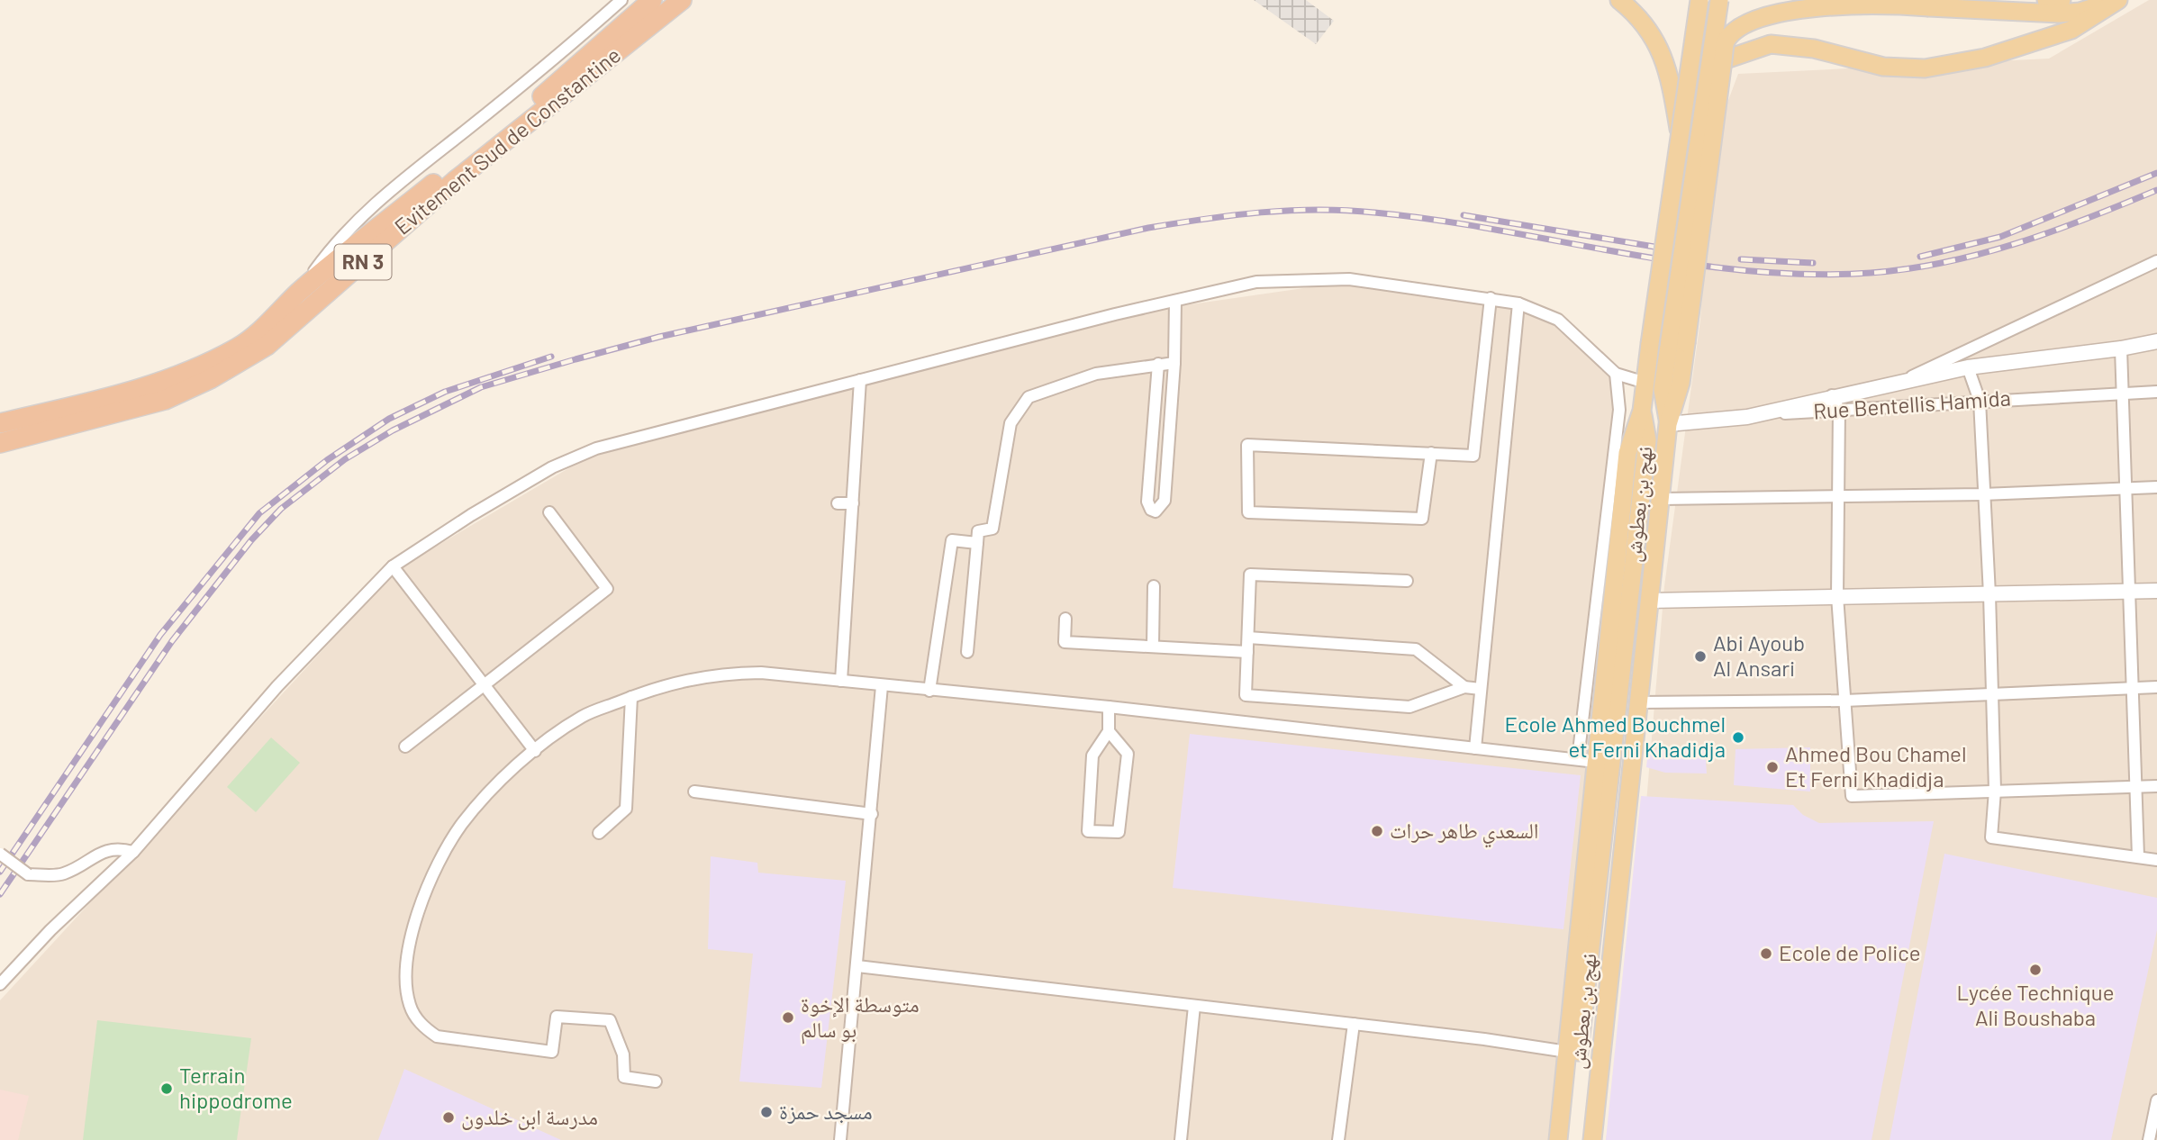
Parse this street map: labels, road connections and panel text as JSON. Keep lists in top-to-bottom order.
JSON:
{
  "streets": {
    "highway": ["Evitement Sud de Constantine", "RN 3"],
    "main road": ["نهج بن بعطوش"],
    "street": ["Rue Bentellis Hamida"]
  },
  "places": [
    "Abi Ayoub Al Ansari",
    "Ecole Ahmed Bouchmel et Ferni Khadidja",
    "Ahmed Bou Chamel Et Ferni Khadidja",
    "السعدي طاهر حرات",
    "Ecole de Police",
    "Lycée Technique Ali Boushaba",
    "متوسطة الإخوة بو سالم",
    "Terrain hippodrome",
    "مسجد حمزة",
    "مدرسة ابن خلدون"
  ]
}
